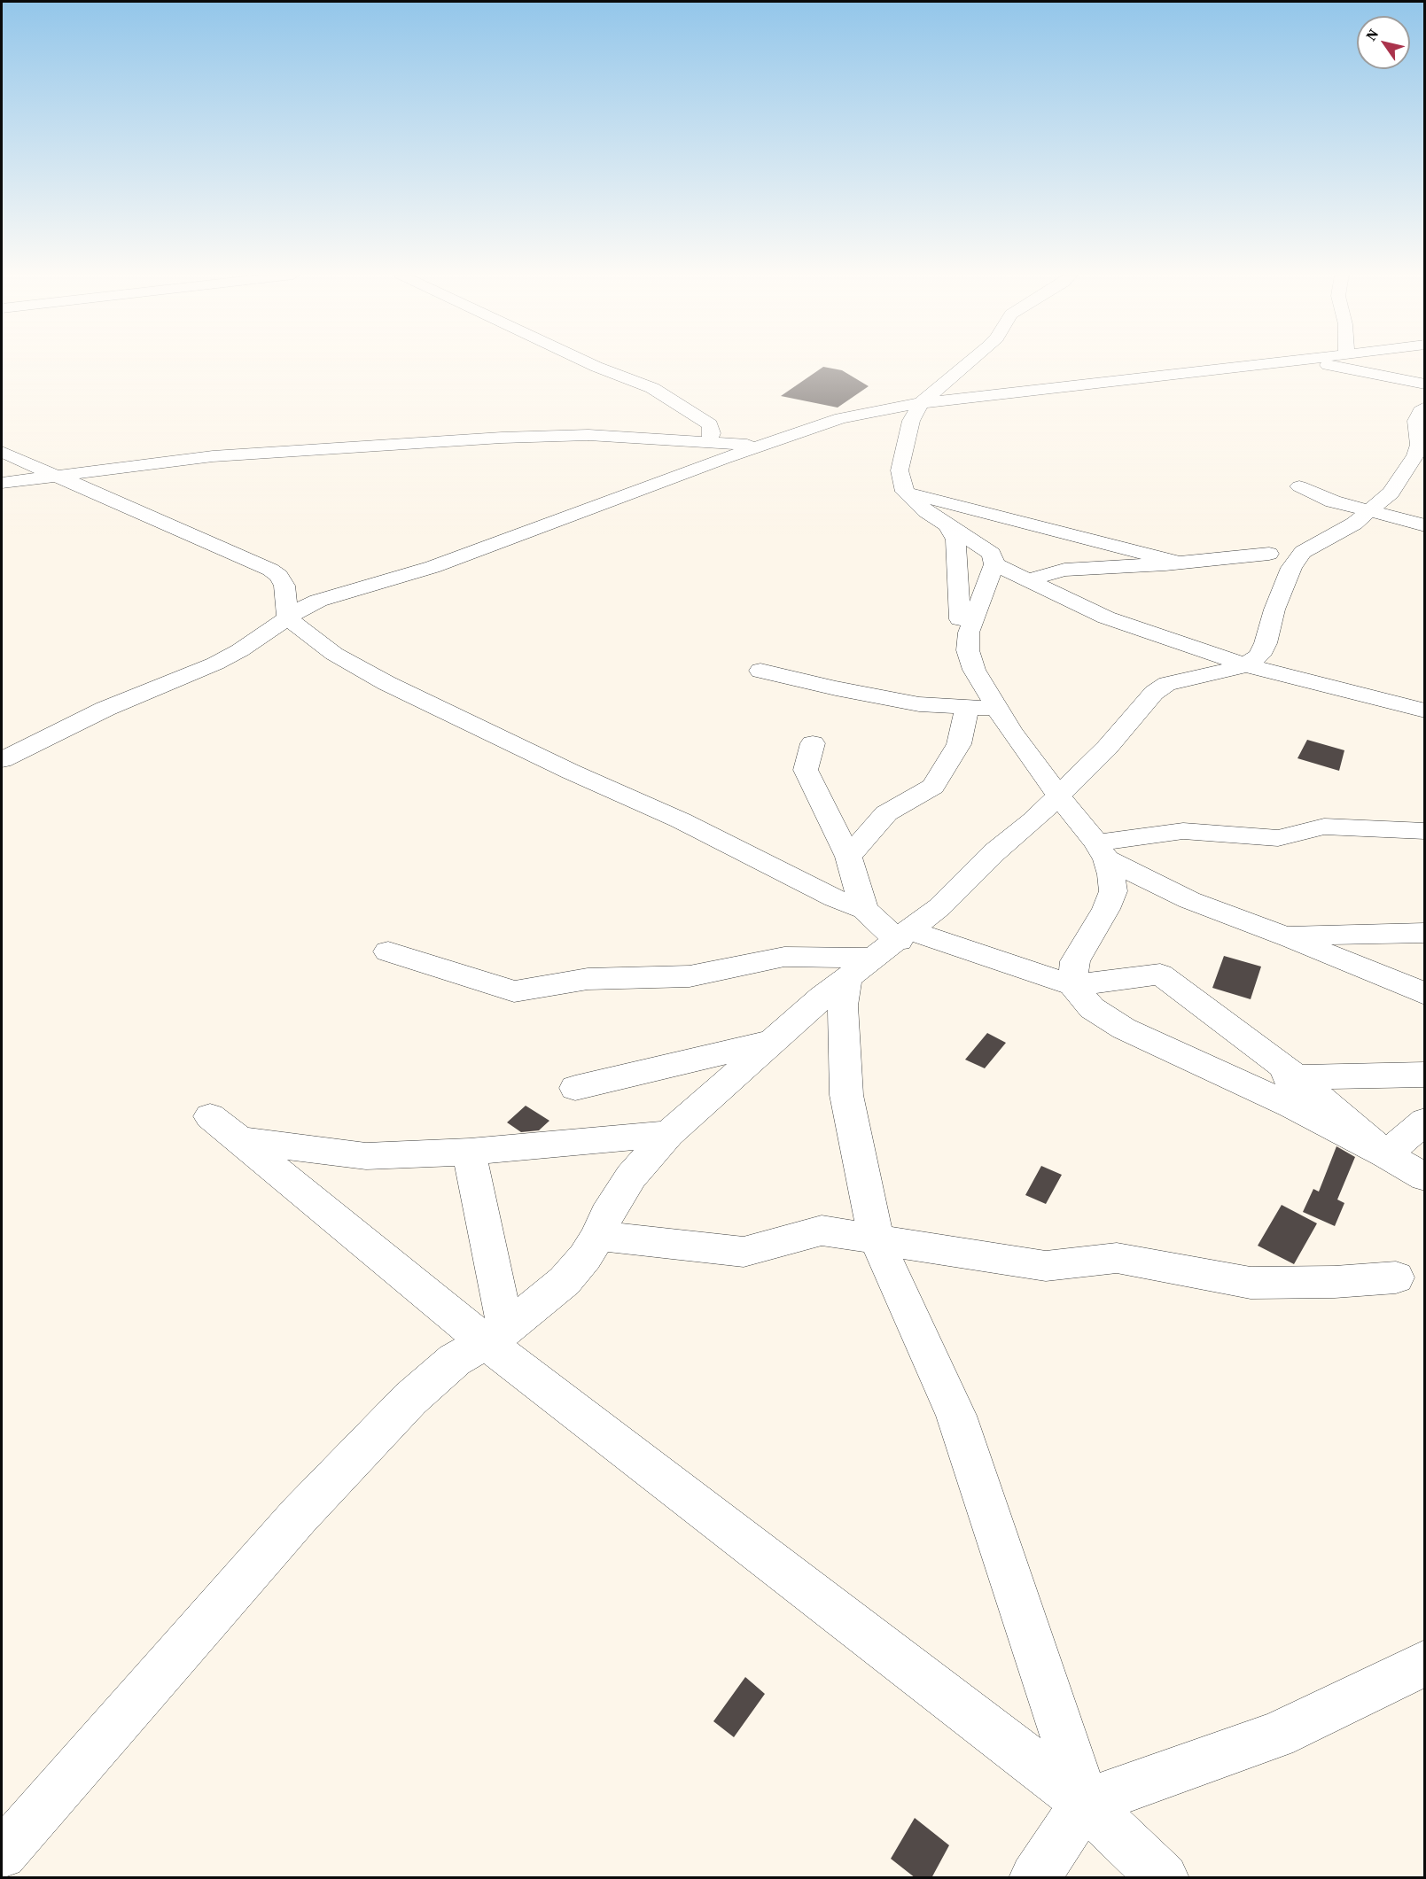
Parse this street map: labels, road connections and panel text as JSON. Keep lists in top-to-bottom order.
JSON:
{
  "north": "top left"
}
